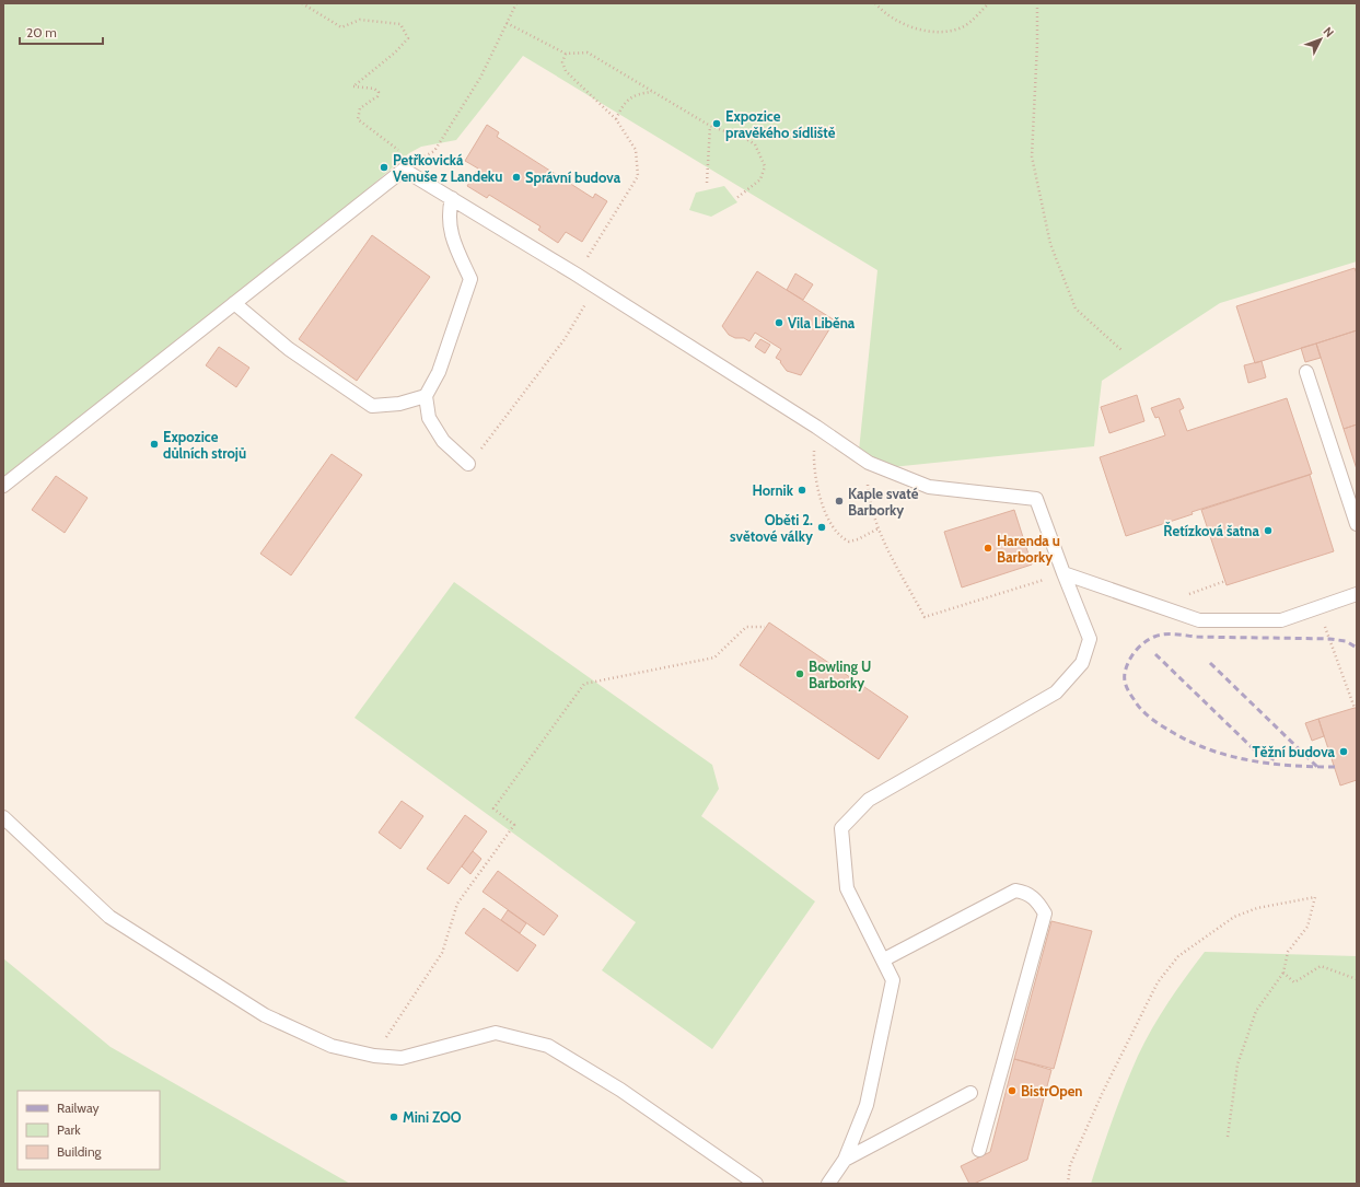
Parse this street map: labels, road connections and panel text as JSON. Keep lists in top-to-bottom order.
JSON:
{
  "places": [
    "Expozice pravěkého sídliště",
    "Petřkovická Venuše z Landeku",
    "Správní budova",
    "Vila Liběna",
    "Expozice důlních strojů",
    "Hornik",
    "Kaple svaté Barborky",
    "Oběti 2. světové války",
    "Řetízková šatna",
    "Harenda u Barborky",
    "Bowling U Barborky",
    "Těžní budova",
    "BistrOpen",
    "Mini ZOO"
  ],
  "legend": ["Railway", "Park", "Building"],
  "scale_bar": "20 m",
  "north": "top right"
}
